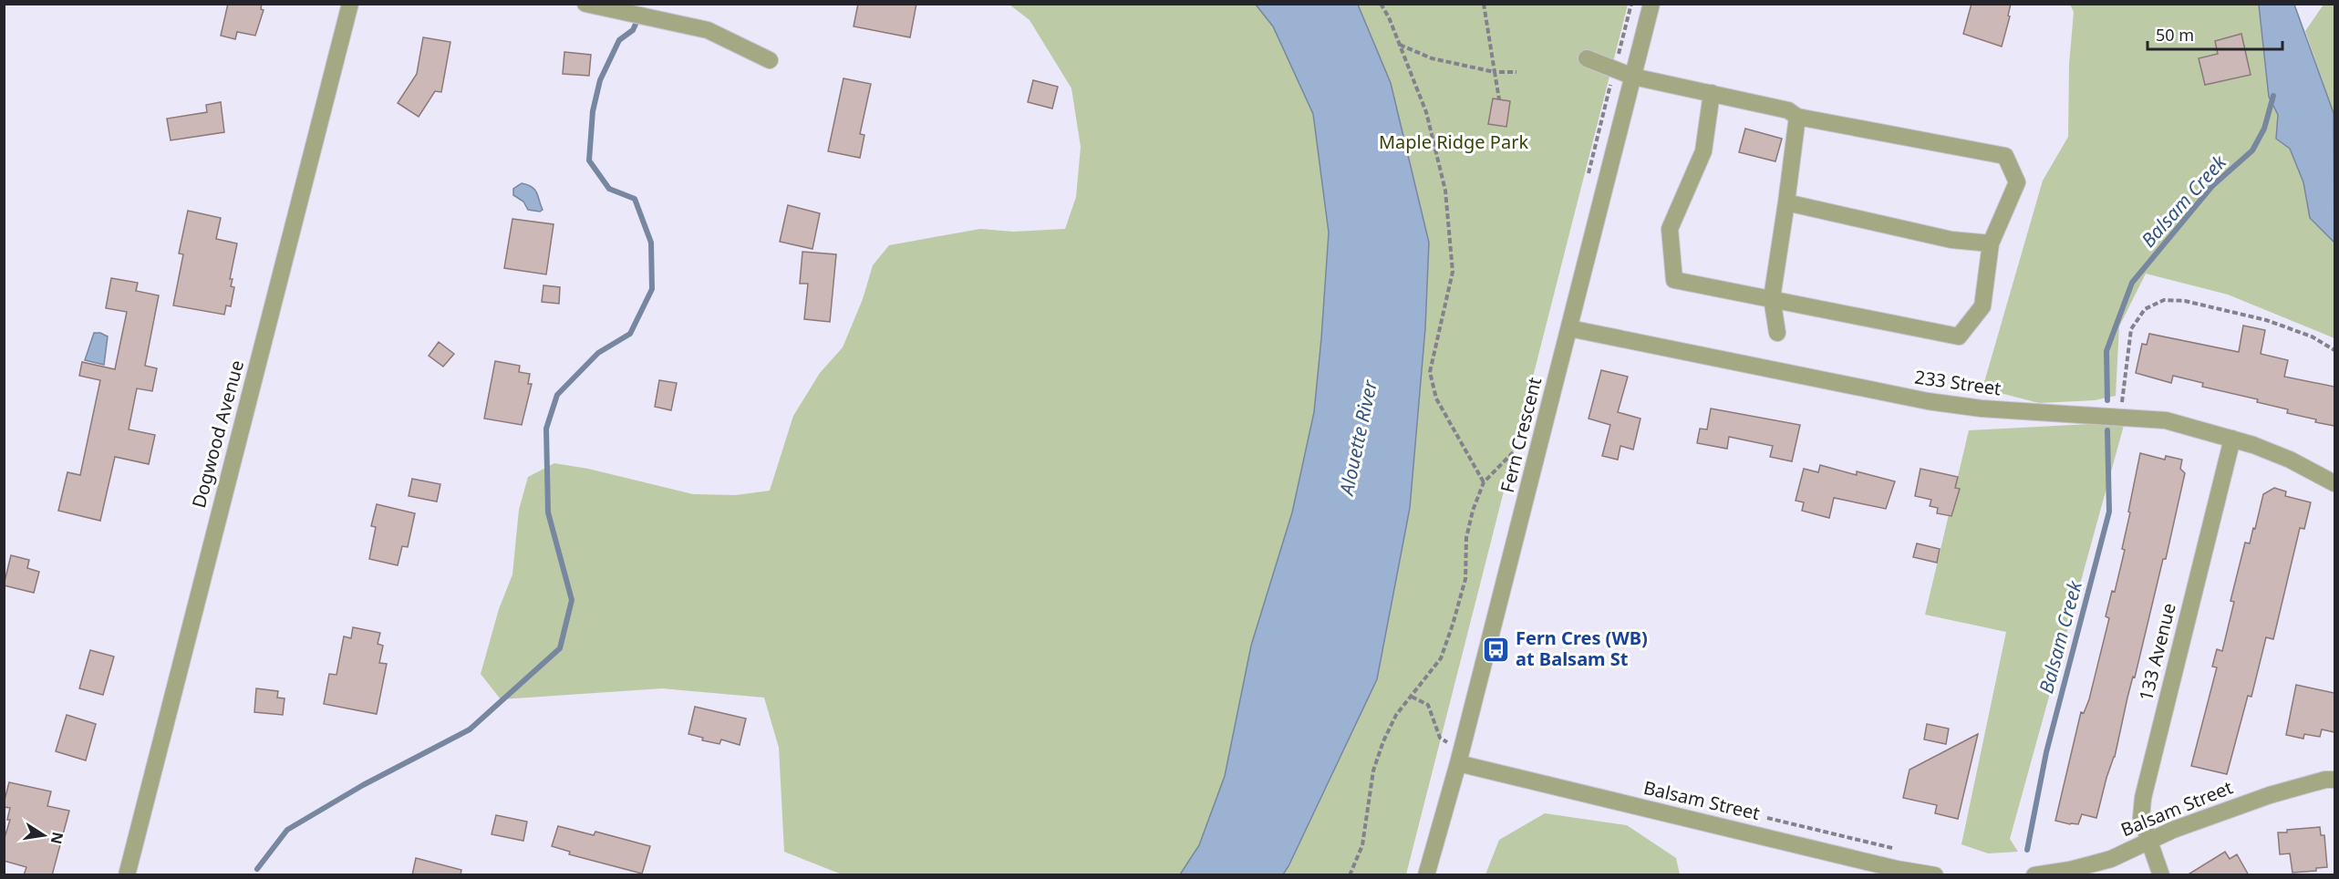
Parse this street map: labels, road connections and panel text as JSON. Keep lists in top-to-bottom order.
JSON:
{
  "streets": {
    "street": [
      "233 Street",
      "Dogwood Avenue",
      "Fern Crescent",
      "133 Avenue",
      "Balsam Street"
    ]
  },
  "crossings": [
    ["233 Street", "Fern Crescent"],
    ["233 Street", "133 Avenue"],
    ["Fern Crescent", "Balsam Street"],
    ["133 Avenue", "Balsam Street"]
  ],
  "water": ["Balsam Creek", "Alouette River"],
  "parks": ["Maple Ridge Park"],
  "places": {
    "bus stop": ["Fern Cres (WB) at Balsam St"]
  },
  "scale_bar": "50 m",
  "north": "right"
}
